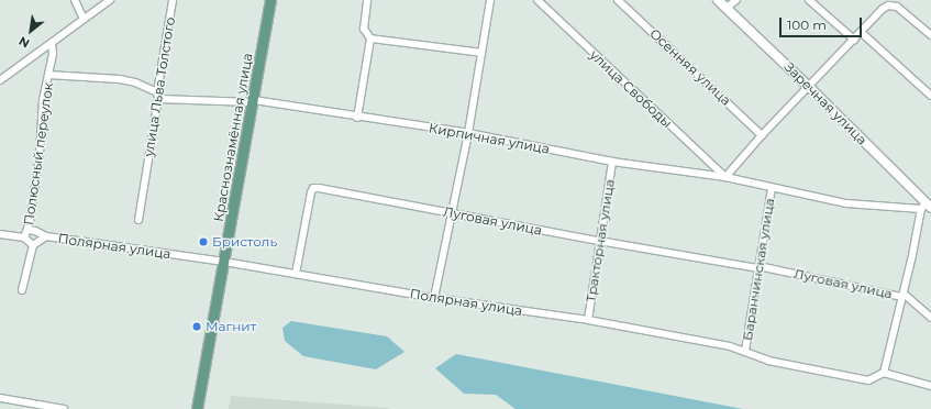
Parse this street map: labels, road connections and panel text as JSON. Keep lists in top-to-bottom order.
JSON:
{
  "streets": {
    "main road": ["Краснознамённая улица"],
    "street": [
      "Осенняя улица",
      "улица Льва Толстого",
      "улица Свободы",
      "Заречная улица",
      "Кирпичная улица",
      "Полюсный переулок",
      "Луговая улица",
      "Тракторная улица",
      "Полярная улица",
      "Баранчинская улица"
    ]
  },
  "crossings": [
    ["улица Льва Толстого", "Кирпичная улица"],
    ["улица Свободы", "Кирпичная улица"],
    ["Заречная улица", "Кирпичная улица"],
    ["Краснознамённая улица", "Кирпичная улица"],
    ["Краснознамённая улица", "Полярная улица"],
    ["Кирпичная улица", "Полюсный переулок"],
    ["Кирпичная улица", "Тракторная улица"],
    ["Кирпичная улица", "Баранчинская улица"],
    ["Полюсный переулок", "Полярная улица"],
    ["Луговая улица", "Тракторная улица"],
    ["Луговая улица", "Полярная улица"],
    ["Луговая улица", "Баранчинская улица"],
    ["Тракторная улица", "Полярная улица"],
    ["Полярная улица", "Баранчинская улица"]
  ],
  "places": ["Бристоль", "Магнит"],
  "scale_bar": "100 m",
  "north": "bottom left"
}
